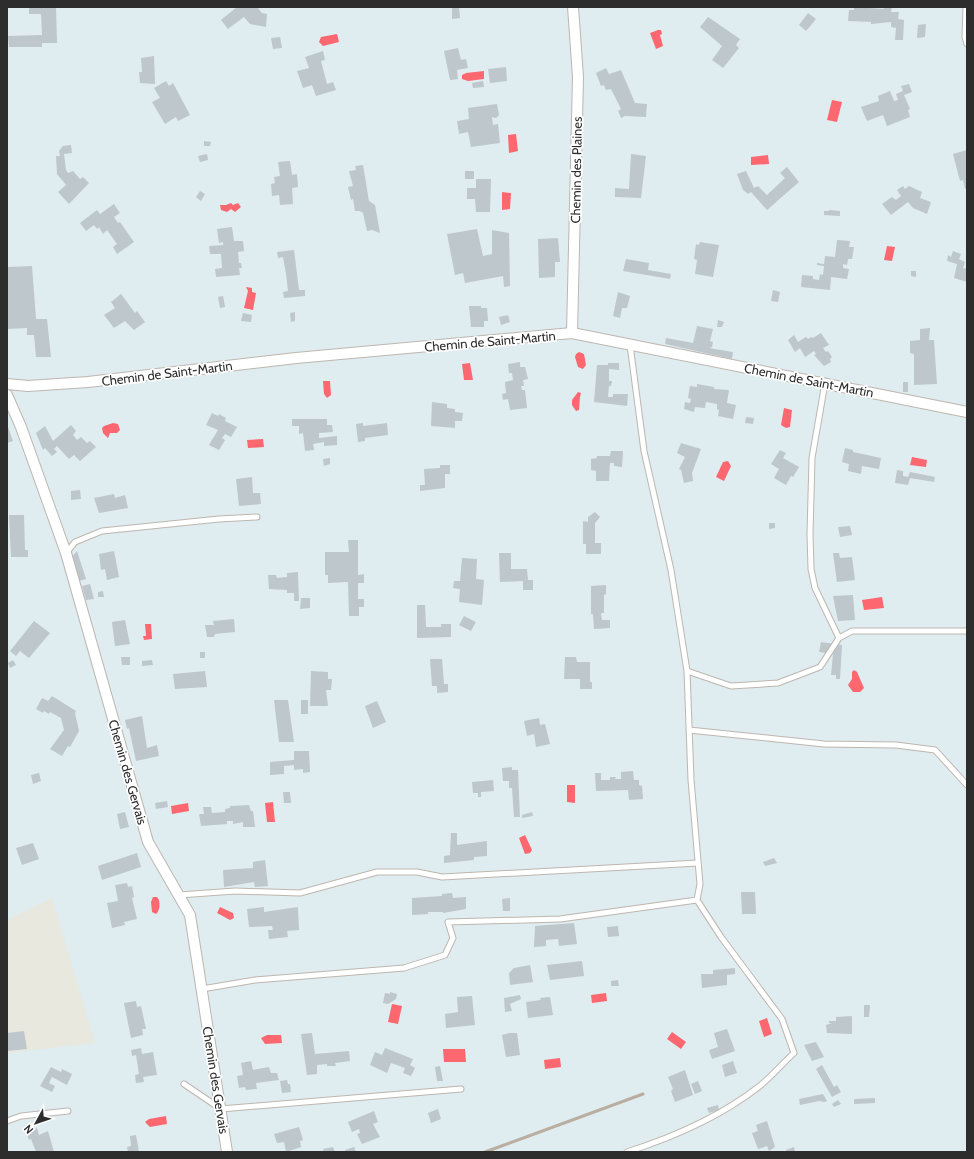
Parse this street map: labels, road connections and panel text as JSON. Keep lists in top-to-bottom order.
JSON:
{
  "streets": {
    "street": ["Chemin des Plaines", "Chemin de Saint-Martin", "Chemin des Gervais"]
  },
  "crossings": [
    ["Chemin des Plaines", "Chemin de Saint-Martin"]
  ],
  "north": "bottom left"
}
